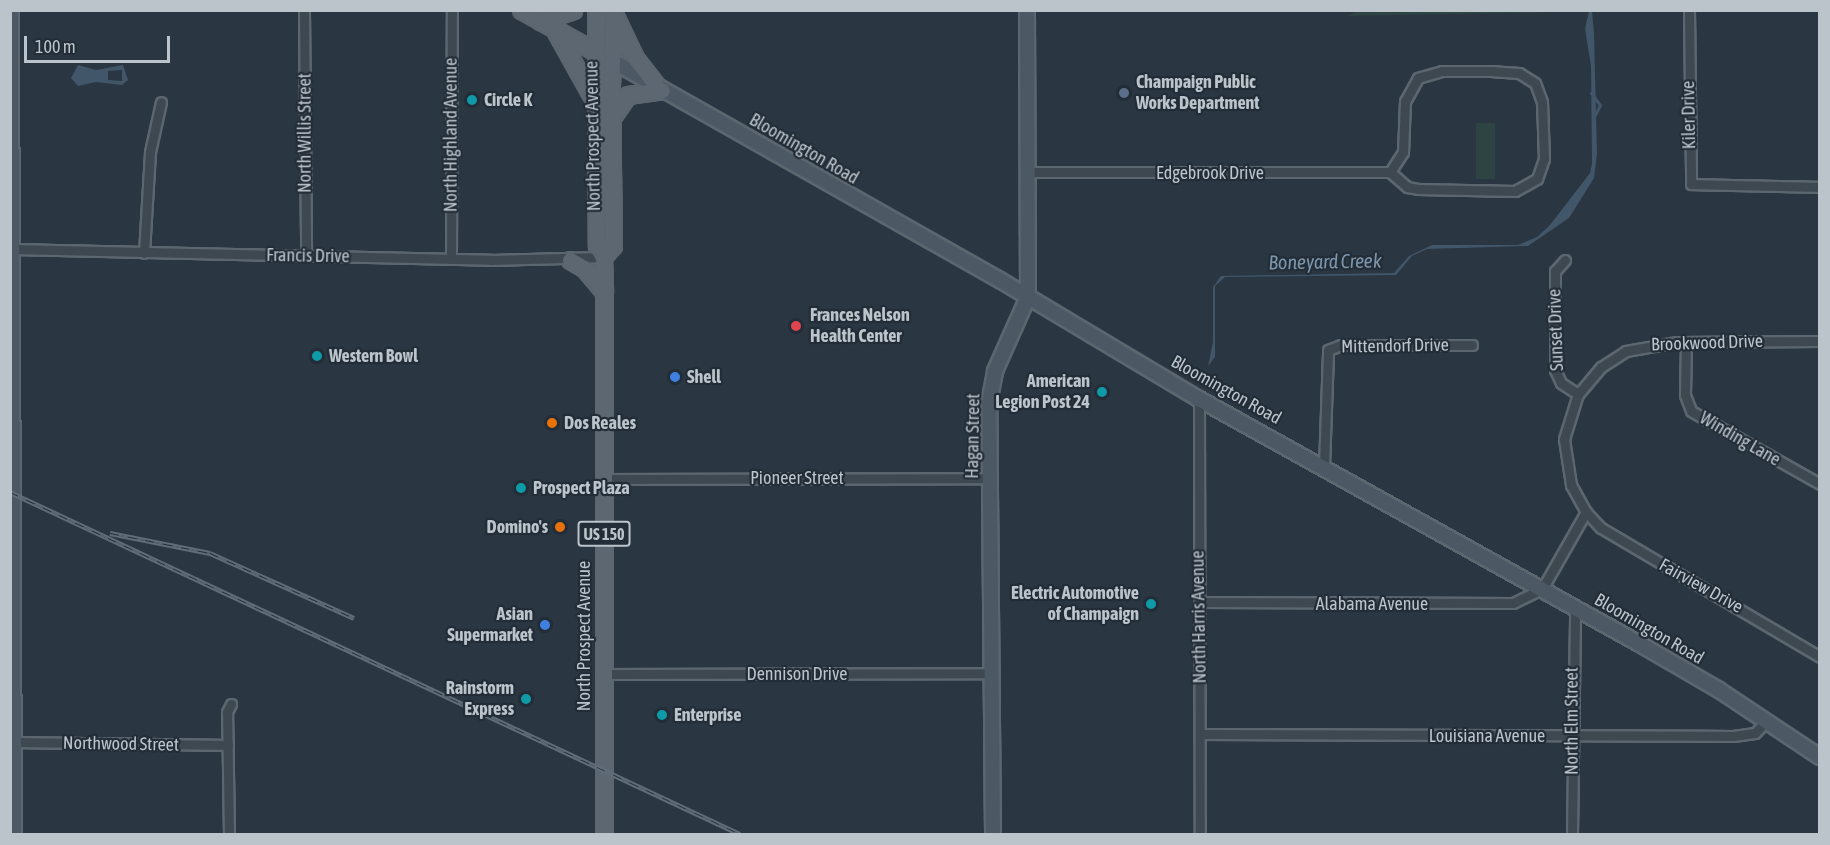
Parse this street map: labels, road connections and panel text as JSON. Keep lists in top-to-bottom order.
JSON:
{
  "streets": {
    "main road": ["North Prospect Avenue", "US 150"],
    "street": [
      "Kiler Drive",
      "North Willis Street",
      "North Highland Avenue",
      "Bloomington Road",
      "Edgebrook Drive",
      "Francis Drive",
      "Sunset Drive",
      "Brookwood Drive",
      "Mittendorf Drive",
      "Hagan Street",
      "Winding Lane",
      "Pioneer Street",
      "Fairview Drive",
      "Alabama Avenue",
      "North Harris Avenue",
      "Dennison Drive",
      "North Elm Street",
      "Louisiana Avenue",
      "Northwood Street"
    ]
  },
  "crossings": [
    ["North Willis Street", "Francis Drive"],
    ["North Highland Avenue", "Francis Drive"],
    ["North Prospect Avenue", "Bloomington Road"],
    ["North Prospect Avenue", "Francis Drive"],
    ["North Prospect Avenue", "Pioneer Street"],
    ["North Prospect Avenue", "Dennison Drive"],
    ["Bloomington Road", "Mittendorf Drive"],
    ["Bloomington Road", "Hagan Street"],
    ["Bloomington Road", "Alabama Avenue"],
    ["Bloomington Road", "North Harris Avenue"],
    ["Bloomington Road", "North Elm Street"],
    ["Bloomington Road", "Louisiana Avenue"],
    ["Edgebrook Drive", "Hagan Street"],
    ["Sunset Drive", "Brookwood Drive"],
    ["Sunset Drive", "Fairview Drive"],
    ["Brookwood Drive", "Winding Lane"],
    ["Hagan Street", "Pioneer Street"],
    ["Hagan Street", "Dennison Drive"],
    ["Alabama Avenue", "North Harris Avenue"],
    ["North Harris Avenue", "Louisiana Avenue"],
    ["North Elm Street", "Louisiana Avenue"]
  ],
  "water": ["Boneyard Creek"],
  "places": [
    "Champaign Public Works Department",
    "Circle K",
    "Frances Nelson Health Center",
    "Western Bowl",
    "Shell",
    "American Legion Post 24",
    "Dos Reales",
    "Prospect Plaza",
    "Domino's",
    "Electric Automotive of Champaign",
    "Asian Supermarket",
    "Rainstorm Express",
    "Enterprise"
  ],
  "scale_bar": "100 m"
}
